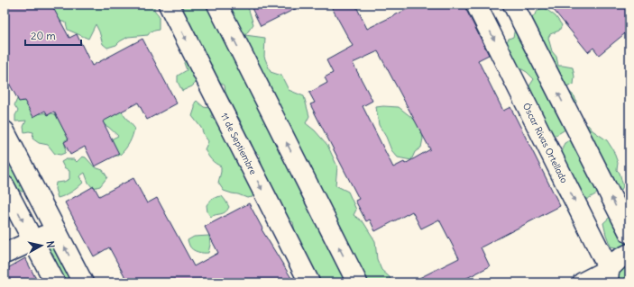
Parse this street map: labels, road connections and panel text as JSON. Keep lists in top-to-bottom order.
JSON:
{
  "streets": {
    "street": ["Óscar Rivas Ortellado", "11 de Septiembre"]
  },
  "scale_bar": "20 m",
  "north": "right"
}
